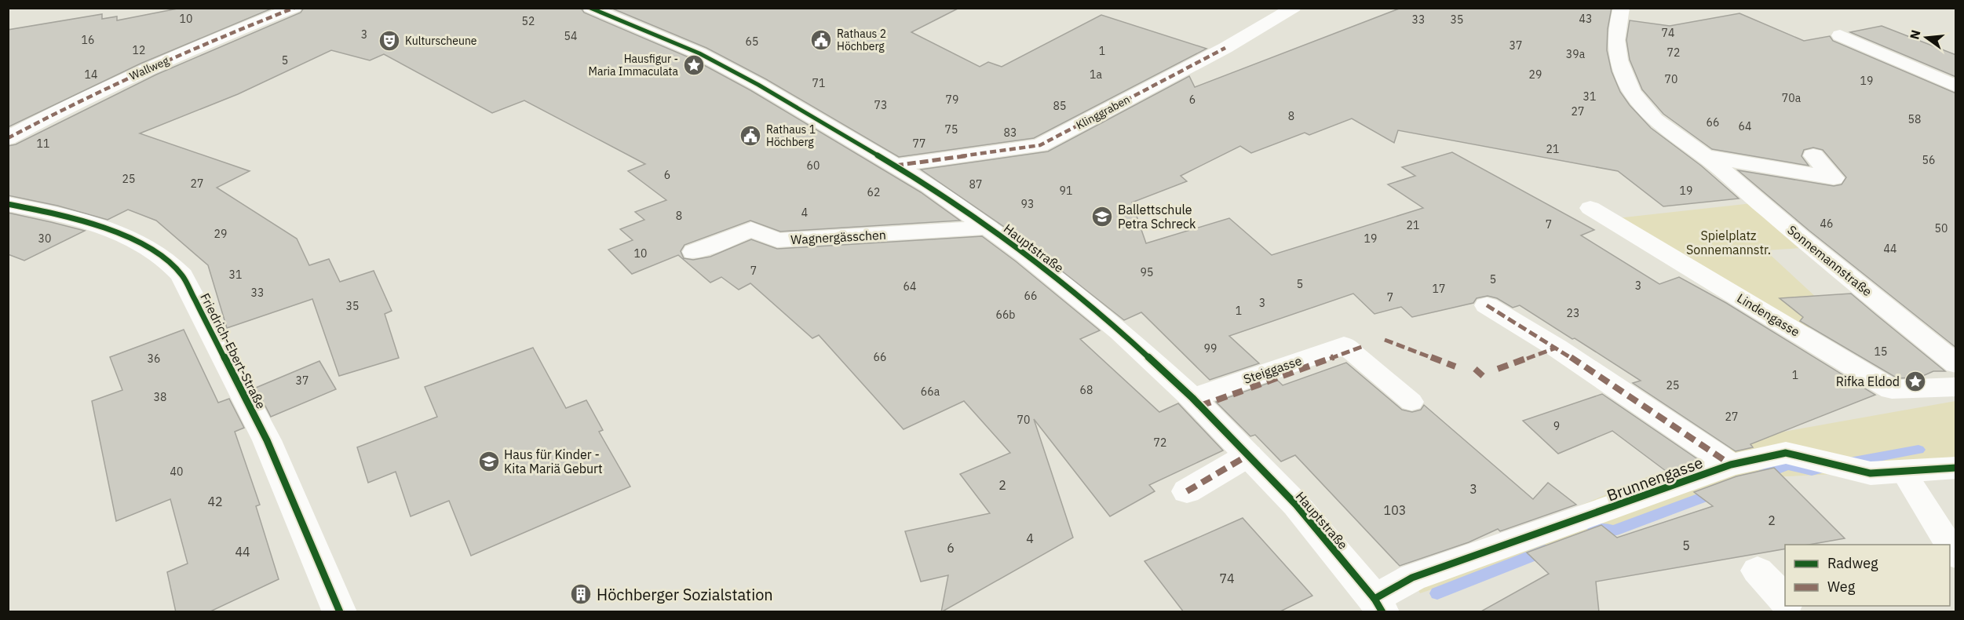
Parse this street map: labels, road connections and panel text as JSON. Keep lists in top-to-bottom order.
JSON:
{
  "streets": {
    "street": [
      "Wallweg",
      "Klinggraben",
      "Wagnergässchen",
      "Hauptstraße",
      "Sonnemannstraße",
      "Lindengasse",
      "Friedrich-Ebert-Straße",
      "Steiggasse",
      "Brunnengasse"
    ]
  },
  "crossings": [
    ["Klinggraben", "Hauptstraße"],
    ["Wagnergässchen", "Hauptstraße"],
    ["Hauptstraße", "Steiggasse"],
    ["Hauptstraße", "Brunnengasse"]
  ],
  "parks": ["Spielplatz Sonnemannstr."],
  "places": {
    "public building": ["Rathaus 2 Höchberg", "Rathaus 1 Höchberg"],
    "theatre": ["Kulturscheune"],
    "place": ["Hausfigur - Maria Immaculata", "Rifka Eldod"],
    "school or university": ["Ballettschule Petra Schreck", "Haus für Kinder - Kita Mariä Geburt"],
    "building": ["Höchberger Sozialstation"]
  },
  "house_numbers": [
    "10",
    "43",
    "33",
    "35",
    "52",
    "74",
    "3",
    "54",
    "16",
    "65",
    "37",
    "12",
    "1",
    "72",
    "39a",
    "5",
    "14",
    "1a",
    "29",
    "70",
    "19",
    "71",
    "31",
    "70a",
    "79",
    "6",
    "73",
    "85",
    "27",
    "8",
    "58",
    "66",
    "64",
    "75",
    "83",
    "11",
    "77",
    "21",
    "56",
    "60",
    "6",
    "25",
    "27",
    "87",
    "91",
    "19",
    "62",
    "93",
    "4",
    "8",
    "46",
    "7",
    "21",
    "50",
    "29",
    "30",
    "19",
    "44",
    "10",
    "7",
    "95",
    "31",
    "5",
    "5",
    "3",
    "64",
    "17",
    "33",
    "66",
    "7",
    "3",
    "35",
    "1",
    "23",
    "66b",
    "99",
    "15",
    "66",
    "36",
    "1",
    "37",
    "25",
    "68",
    "66a",
    "38",
    "27",
    "70",
    "9",
    "72",
    "40",
    "2",
    "3",
    "42",
    "103",
    "2",
    "4",
    "5",
    "6",
    "44",
    "74"
  ],
  "legend": ["Radweg", "Weg"],
  "north": "left"
}
